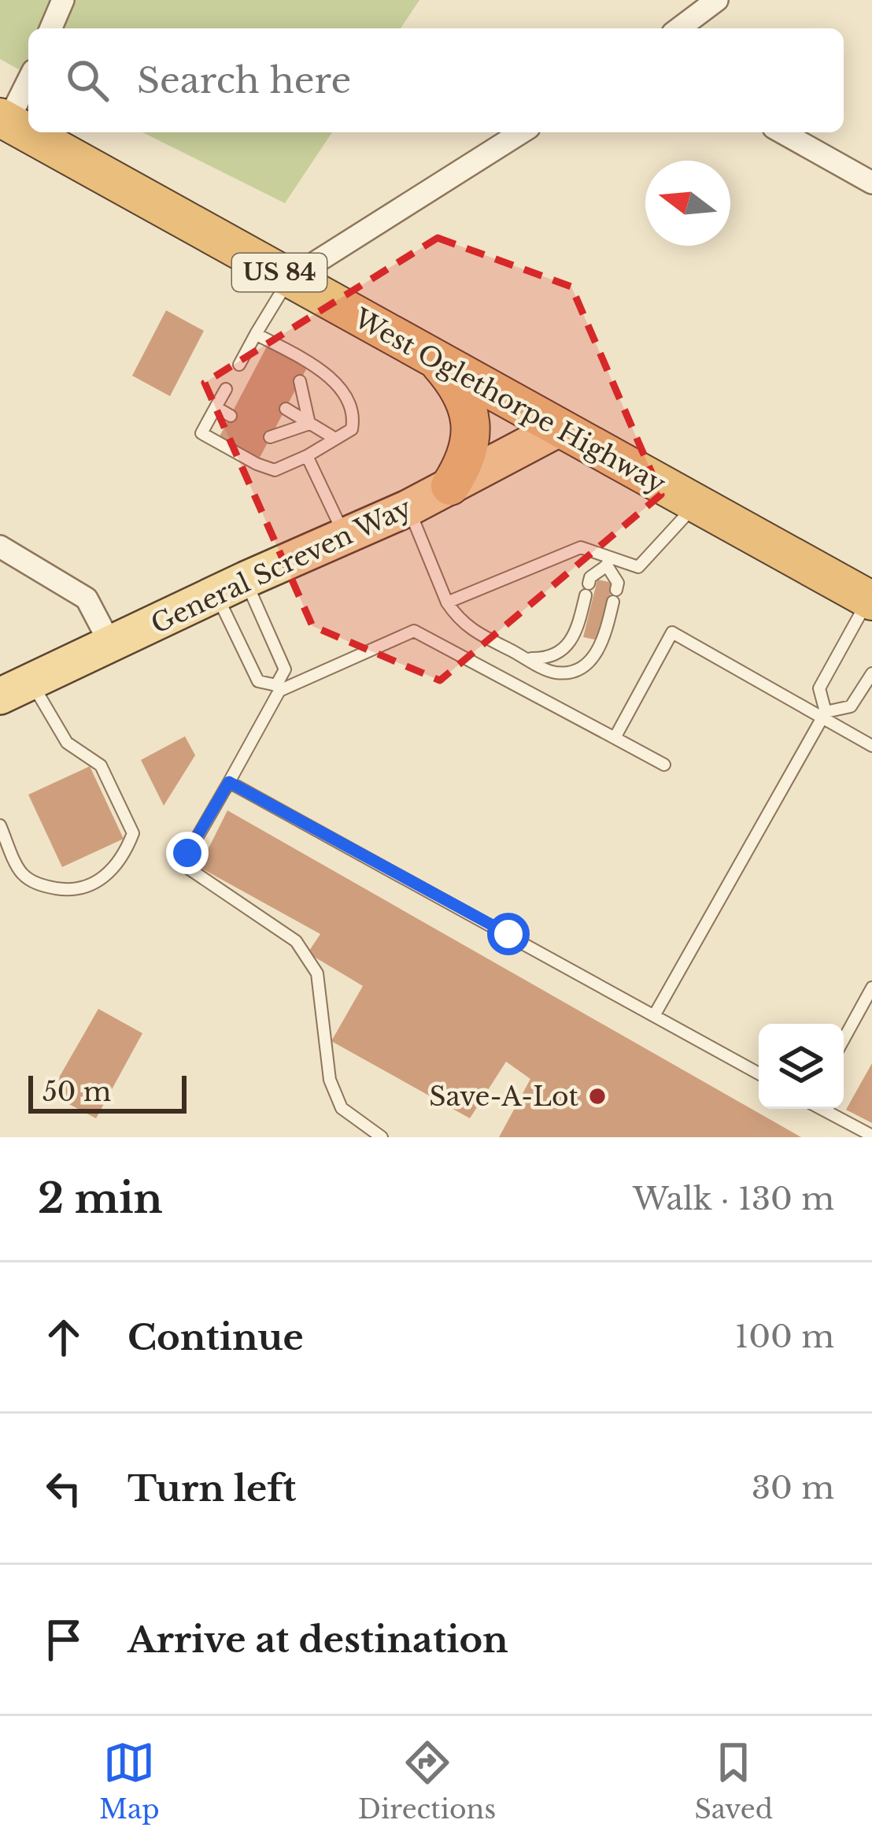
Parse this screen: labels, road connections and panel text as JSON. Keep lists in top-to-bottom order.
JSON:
{
  "streets": {
    "highway": ["US 84", "West Oglethorpe Highway"],
    "main road": ["General Screven Way"]
  },
  "crossings": [
    ["West Oglethorpe Highway", "General Screven Way"]
  ],
  "places": ["Save-A-Lot"],
  "scale_bar": "50 m",
  "north": "left",
  "page": {
    "search": "Search here",
    "scale": "50 m",
    "heading": ["2 min", "Walk · 130 m"],
    "list": [
      ["Continue", "100 m"],
      ["Turn left", "30 m"],
      "Arrive at destination"
    ],
    "nav": ["Map", "Directions", "Saved"]
  }
}
